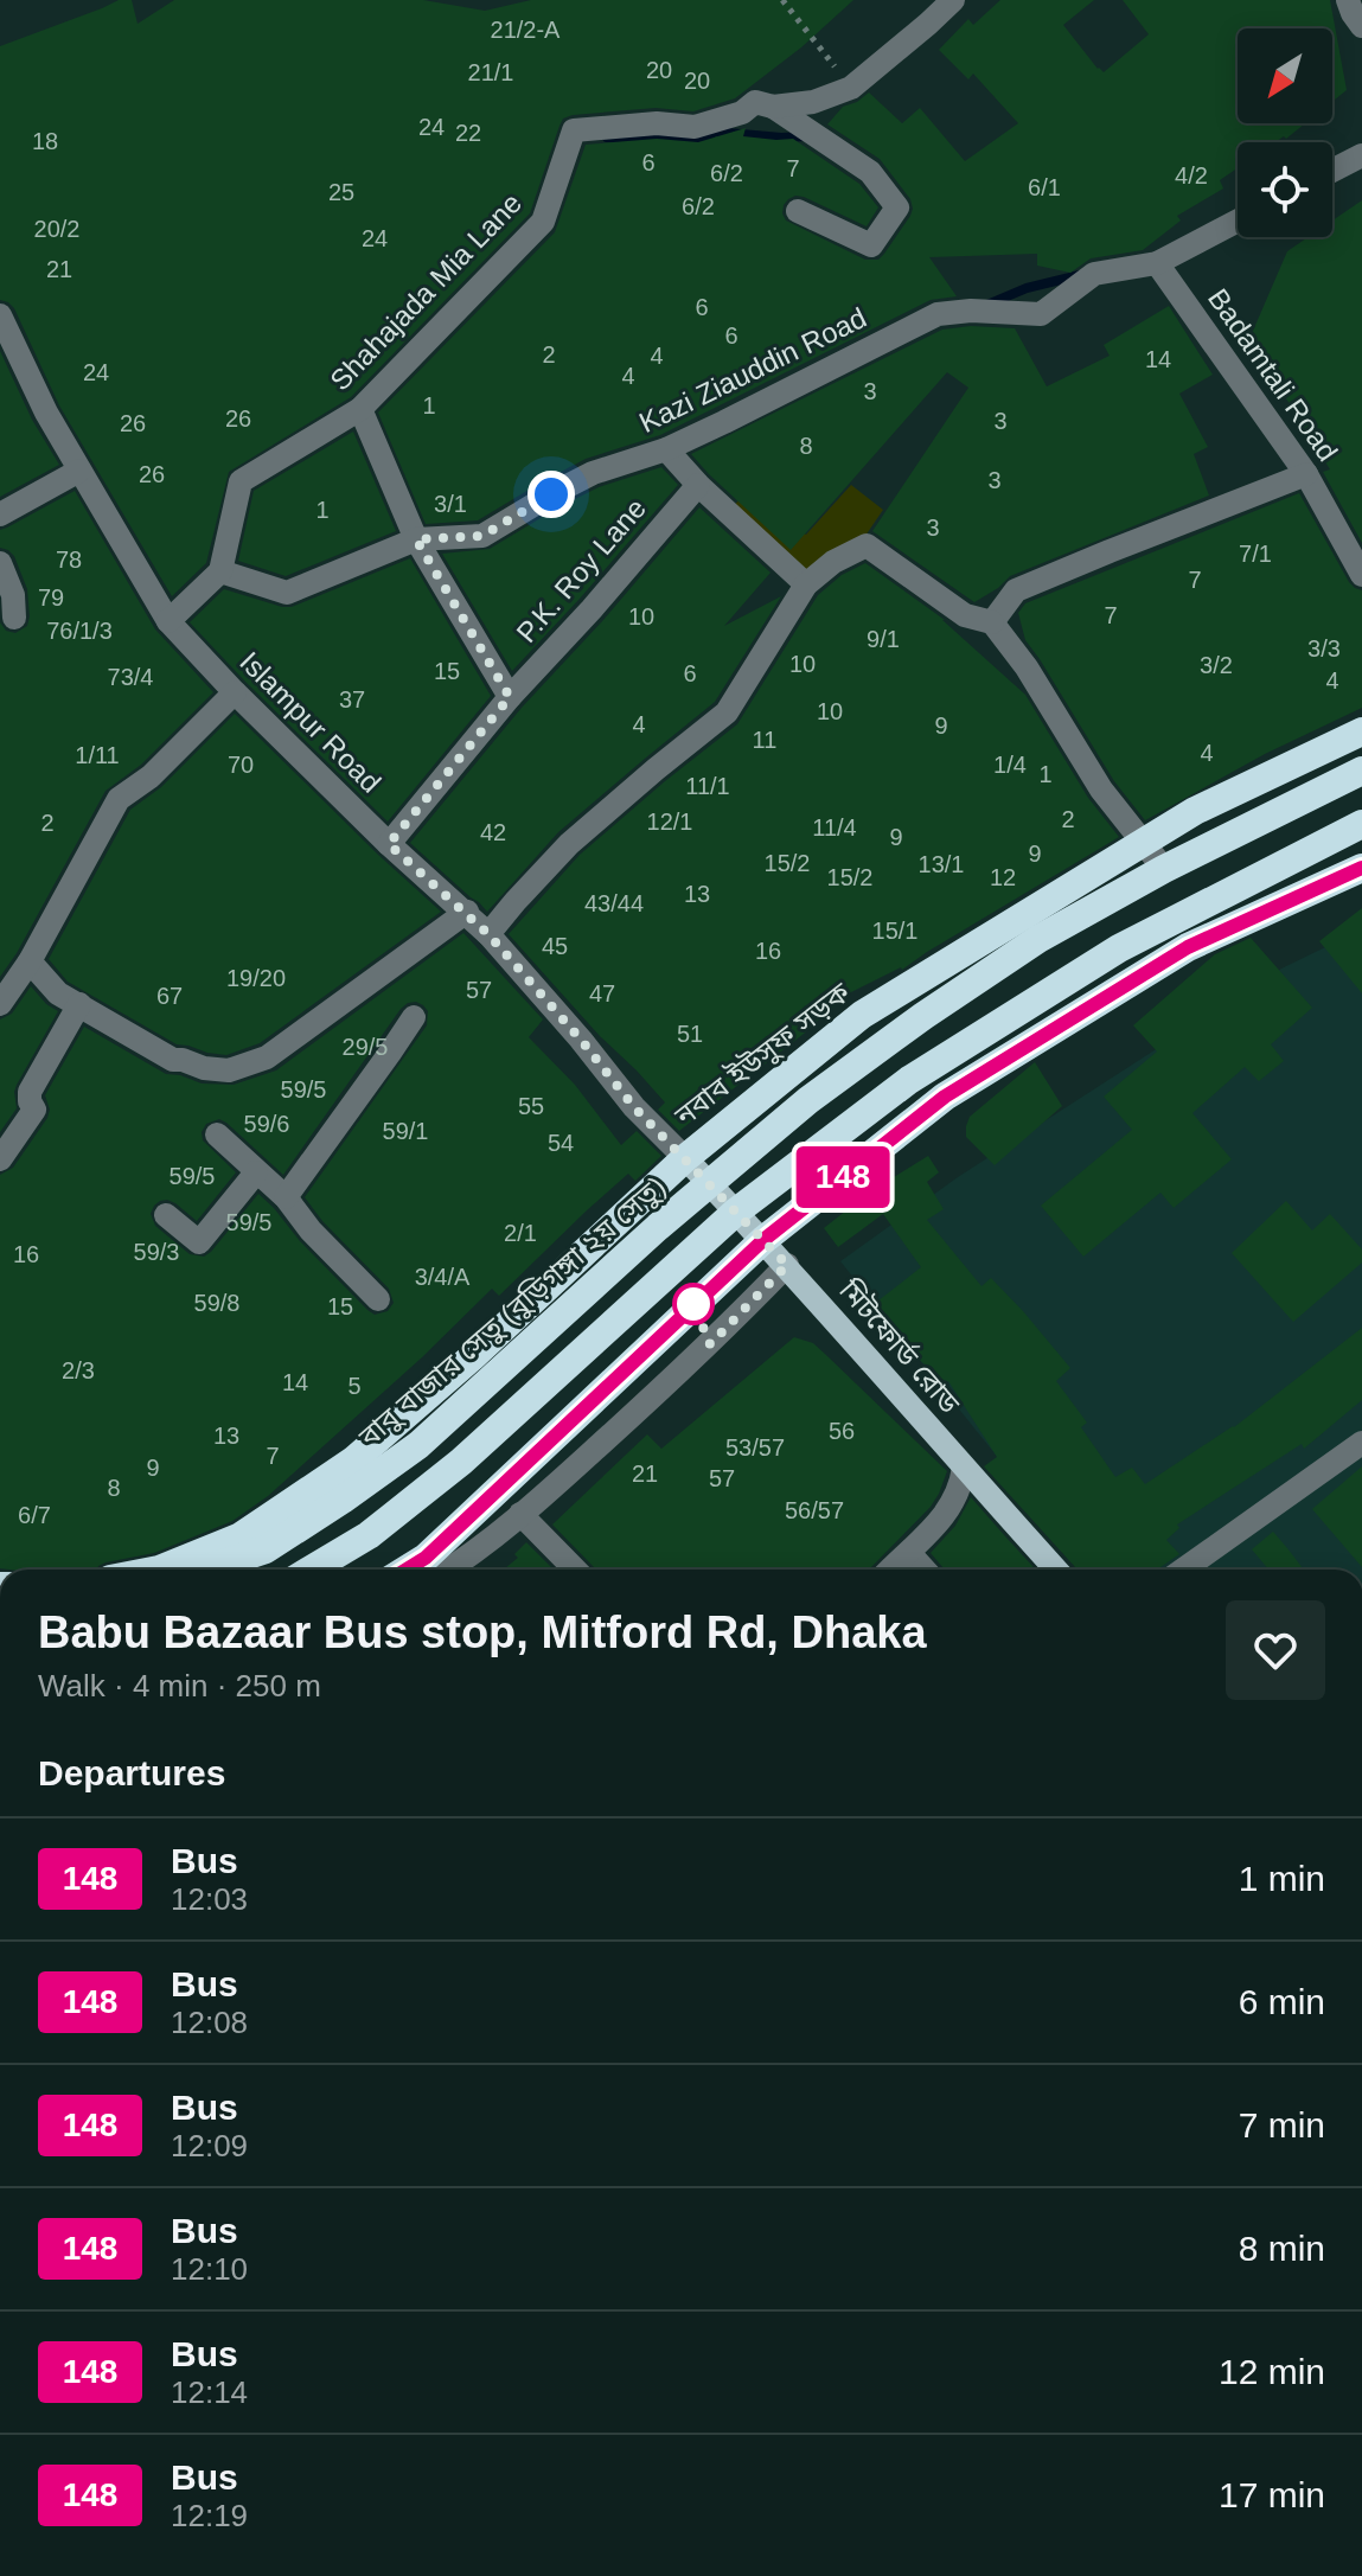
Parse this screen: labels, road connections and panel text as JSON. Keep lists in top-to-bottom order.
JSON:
{
  "streets": {
    "highway": ["নবাব ইউসুফ সড়ক", "বাবু বাজার সেতু (বুড়িগঙ্গা ২য় সেতু)"],
    "main road": ["মিটফোর্ড রোড"],
    "street": [
      "Shahajada Mia Lane",
      "Kazi Ziauddin Road",
      "Badamtali Road",
      "P.K. Roy Lane",
      "Islampur Road"
    ]
  },
  "crossings": [
    ["Shahajada Mia Lane", "Kazi Ziauddin Road"],
    ["Shahajada Mia Lane", "P.K. Roy Lane"],
    ["Kazi Ziauddin Road", "Badamtali Road"],
    ["Kazi Ziauddin Road", "P.K. Roy Lane"],
    ["P.K. Roy Lane", "Islampur Road"],
    ["Islampur Road", "নবাব ইউসুফ সড়ক"],
    ["Islampur Road", "মিটফোর্ড রোড"],
    ["নবাব ইউসুফ সড়ক", "মিটফোর্ড রোড"]
  ],
  "lines": ["bus line 148"],
  "house_numbers": [
    "21/2-A",
    "20",
    "21/1",
    "20",
    "24",
    "22",
    "18",
    "6",
    "7",
    "6/2",
    "4/2",
    "6/1",
    "25",
    "6/2",
    "20/2",
    "24",
    "21",
    "6",
    "6",
    "2",
    "4",
    "14",
    "24",
    "4",
    "3",
    "1",
    "26",
    "3",
    "26",
    "8",
    "26",
    "3",
    "3/1",
    "1",
    "3",
    "7/1",
    "78",
    "7",
    "79",
    "7",
    "10",
    "76/1/3",
    "9/1",
    "3/3",
    "10",
    "3/2",
    "15",
    "6",
    "73/4",
    "4",
    "37",
    "10",
    "4",
    "9",
    "11",
    "4",
    "1/11",
    "70",
    "1/4",
    "1",
    "11/1",
    "2",
    "12/1",
    "2",
    "11/4",
    "42",
    "9",
    "9",
    "15/2",
    "13/1",
    "15/2",
    "12",
    "13",
    "43/44",
    "15/1",
    "45",
    "16",
    "19/20",
    "57",
    "47",
    "67",
    "51",
    "29/5",
    "59/5",
    "55",
    "59/6",
    "59/1",
    "54",
    "59/5",
    "59/5",
    "2/1",
    "59/3",
    "16",
    "3/4/A",
    "59/8",
    "15",
    "2/3",
    "14",
    "5",
    "56",
    "13",
    "53/57",
    "7",
    "9",
    "21",
    "57",
    "8",
    "56/57",
    "6/7"
  ],
  "north": "bottom left",
  "page": {
    "on_map": "148",
    "heading": [
      ["Babu Bazaar Bus stop, Mitford Rd, Dhaka", "Walk · 4 min · 250 m"],
      "Departures"
    ],
    "list": [
      {
        "mark": "148",
        "name": "Bus",
        "note": "12:03",
        "value": "1 min"
      },
      {
        "mark": "148",
        "name": "Bus",
        "note": "12:08",
        "value": "6 min"
      },
      {
        "mark": "148",
        "name": "Bus",
        "note": "12:09",
        "value": "7 min"
      },
      {
        "mark": "148",
        "name": "Bus",
        "note": "12:10",
        "value": "8 min"
      },
      {
        "mark": "148",
        "name": "Bus",
        "note": "12:14",
        "value": "12 min"
      },
      {
        "mark": "148",
        "name": "Bus",
        "note": "12:19",
        "value": "17 min"
      }
    ]
  }
}
